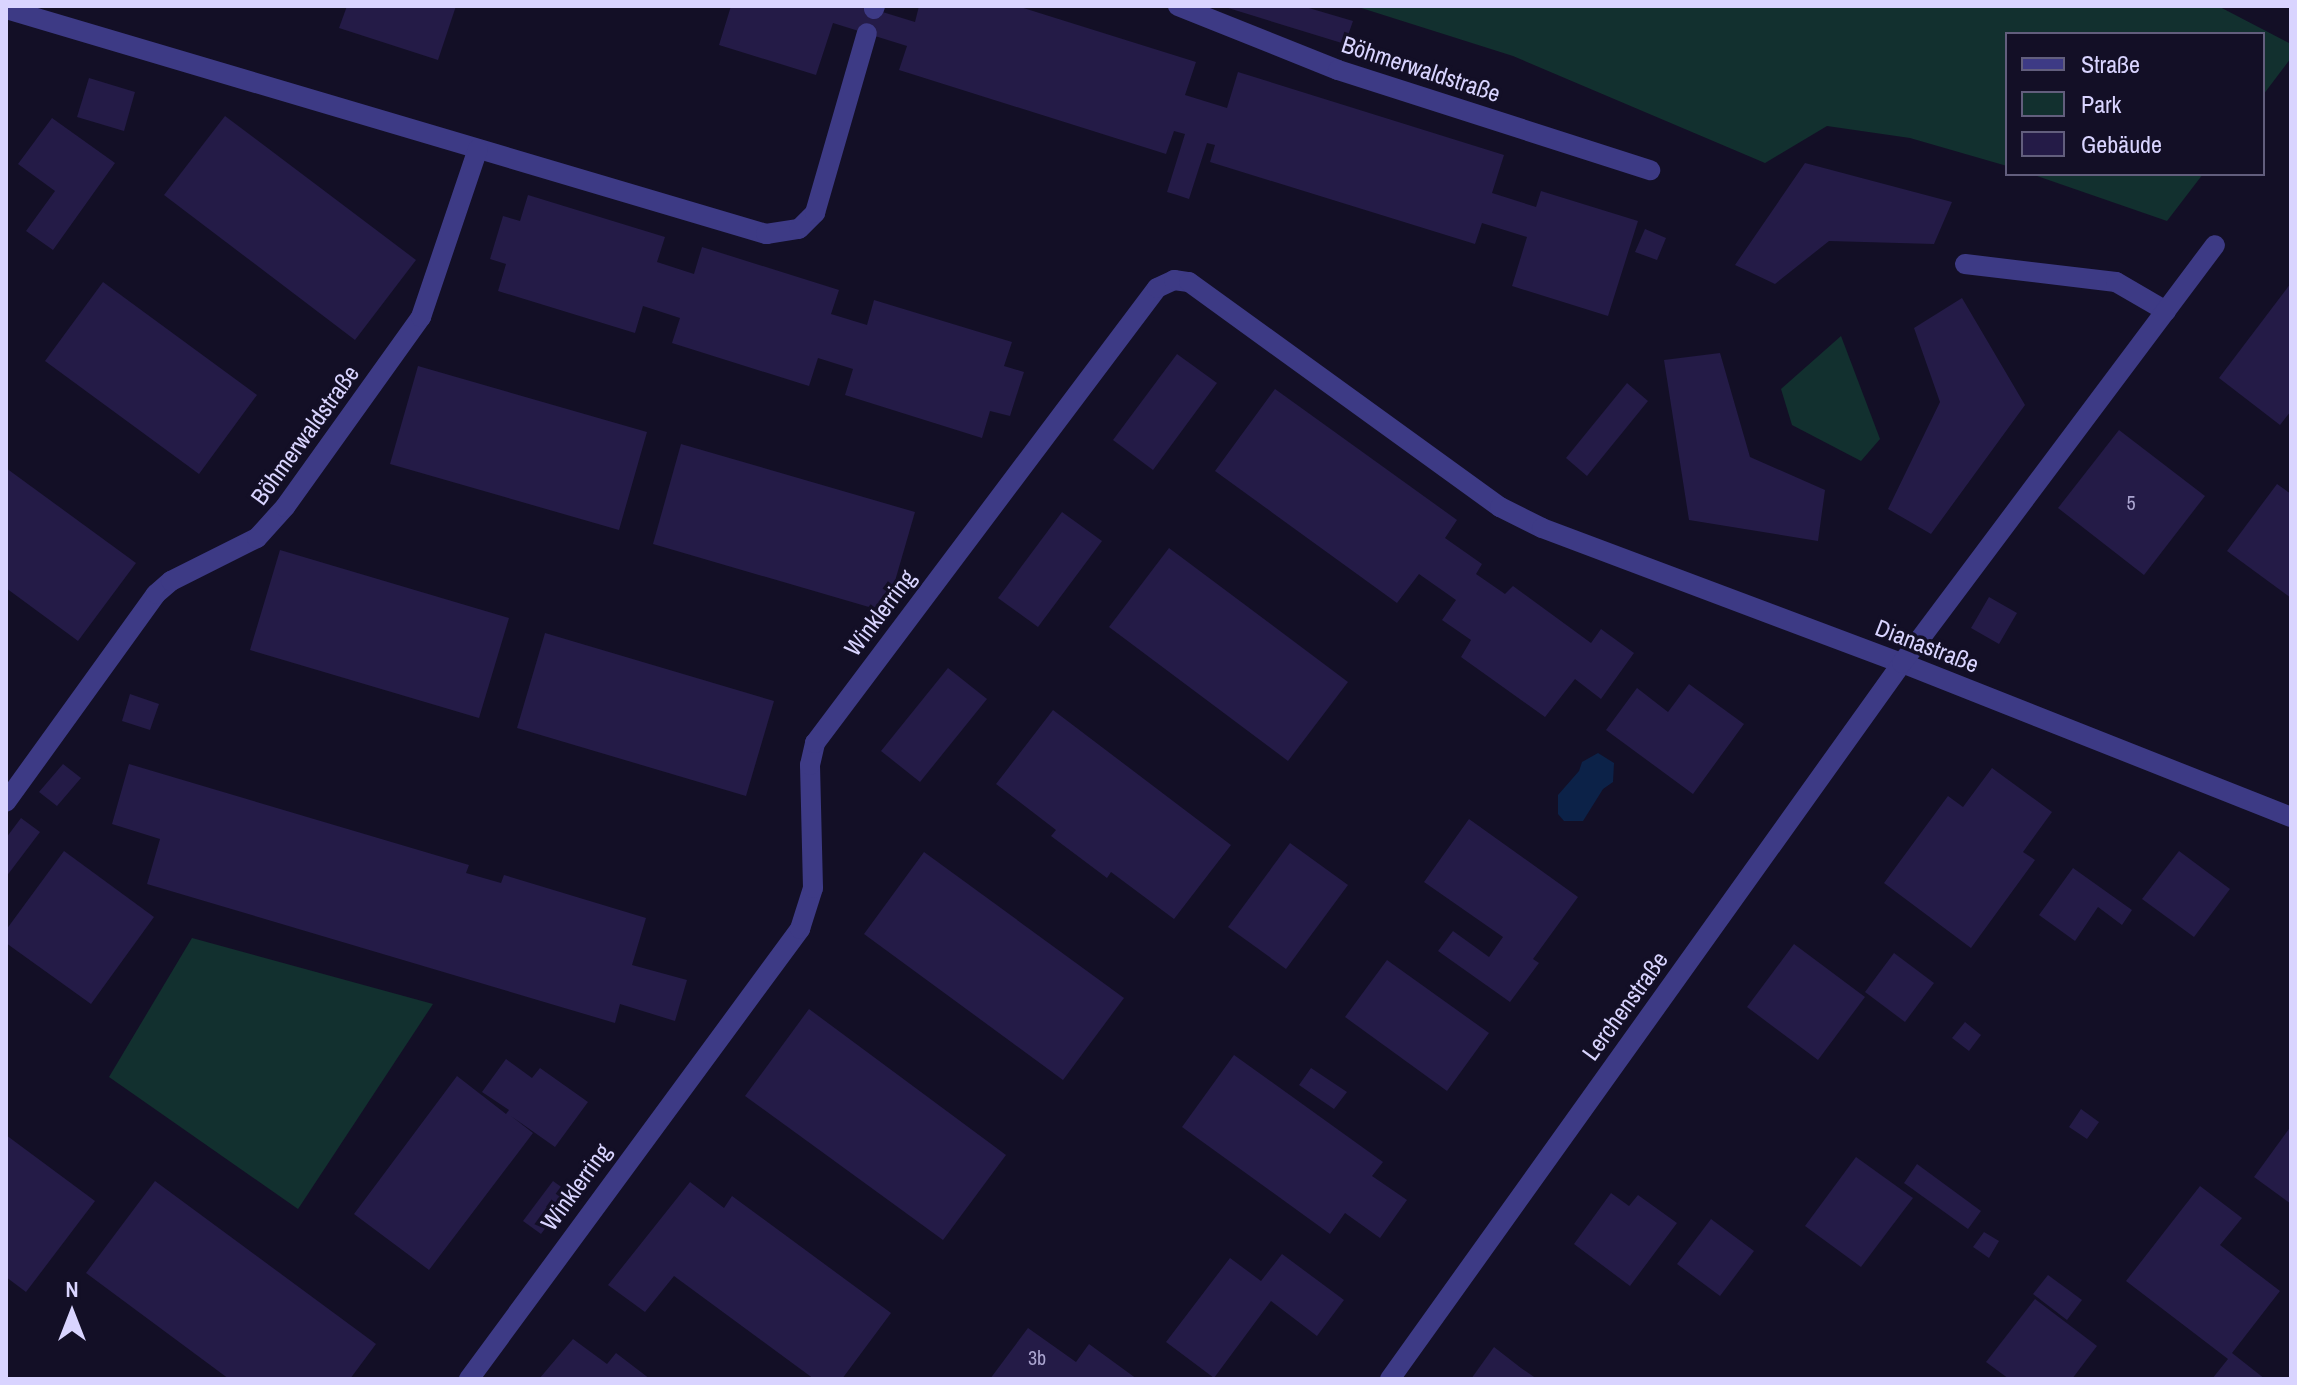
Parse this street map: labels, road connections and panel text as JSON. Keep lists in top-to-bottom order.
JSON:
{
  "streets": {
    "street": [
      "Böhmerwaldstraße",
      "Winklerring",
      "Dianastraße",
      "Lerchenstraße"
    ]
  },
  "crossings": [
    ["Winklerring", "Dianastraße"],
    ["Dianastraße", "Lerchenstraße"]
  ],
  "house_numbers": ["5", "3b"],
  "legend": ["Straße", "Park", "Gebäude"],
  "north": "top"
}
